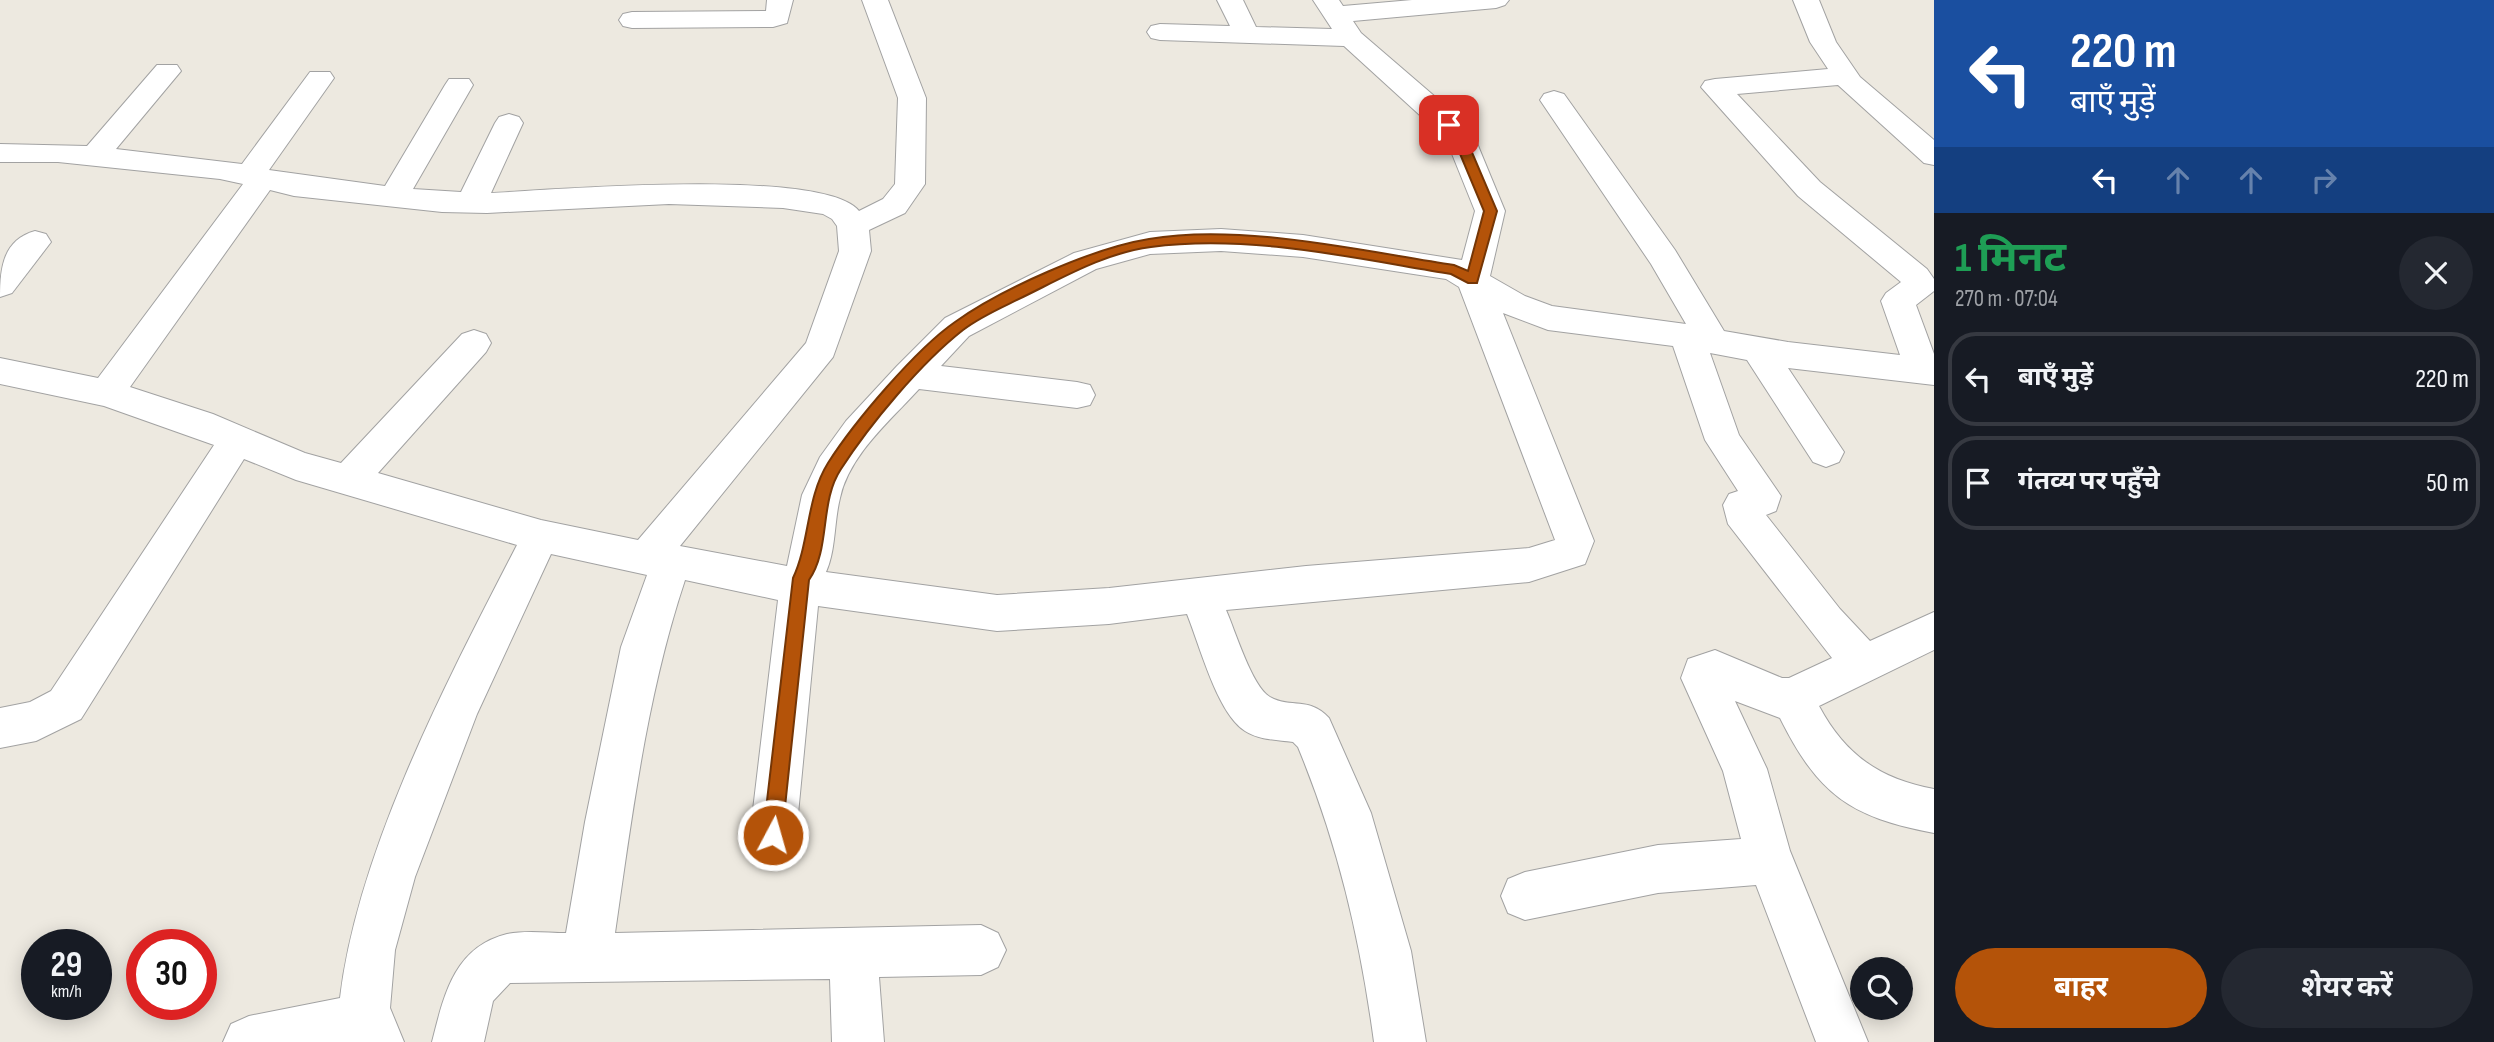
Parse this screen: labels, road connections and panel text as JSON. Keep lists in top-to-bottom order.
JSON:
{
  "page": {
    "turn": ["220 m", "बाएँ मुड़ें"],
    "heading": ["1 मिनट", "270 m · 07:04"],
    "list": [
      {
        "name": "बाएँ मुड़ें",
        "value": "220 m"
      },
      {
        "name": "गंतव्य पर पहुँचे",
        "value": "50 m"
      }
    ],
    "speed": "29 km/h",
    "limit": "30",
    "buttons": ["बाहर", "शेयर करें"]
  }
}
